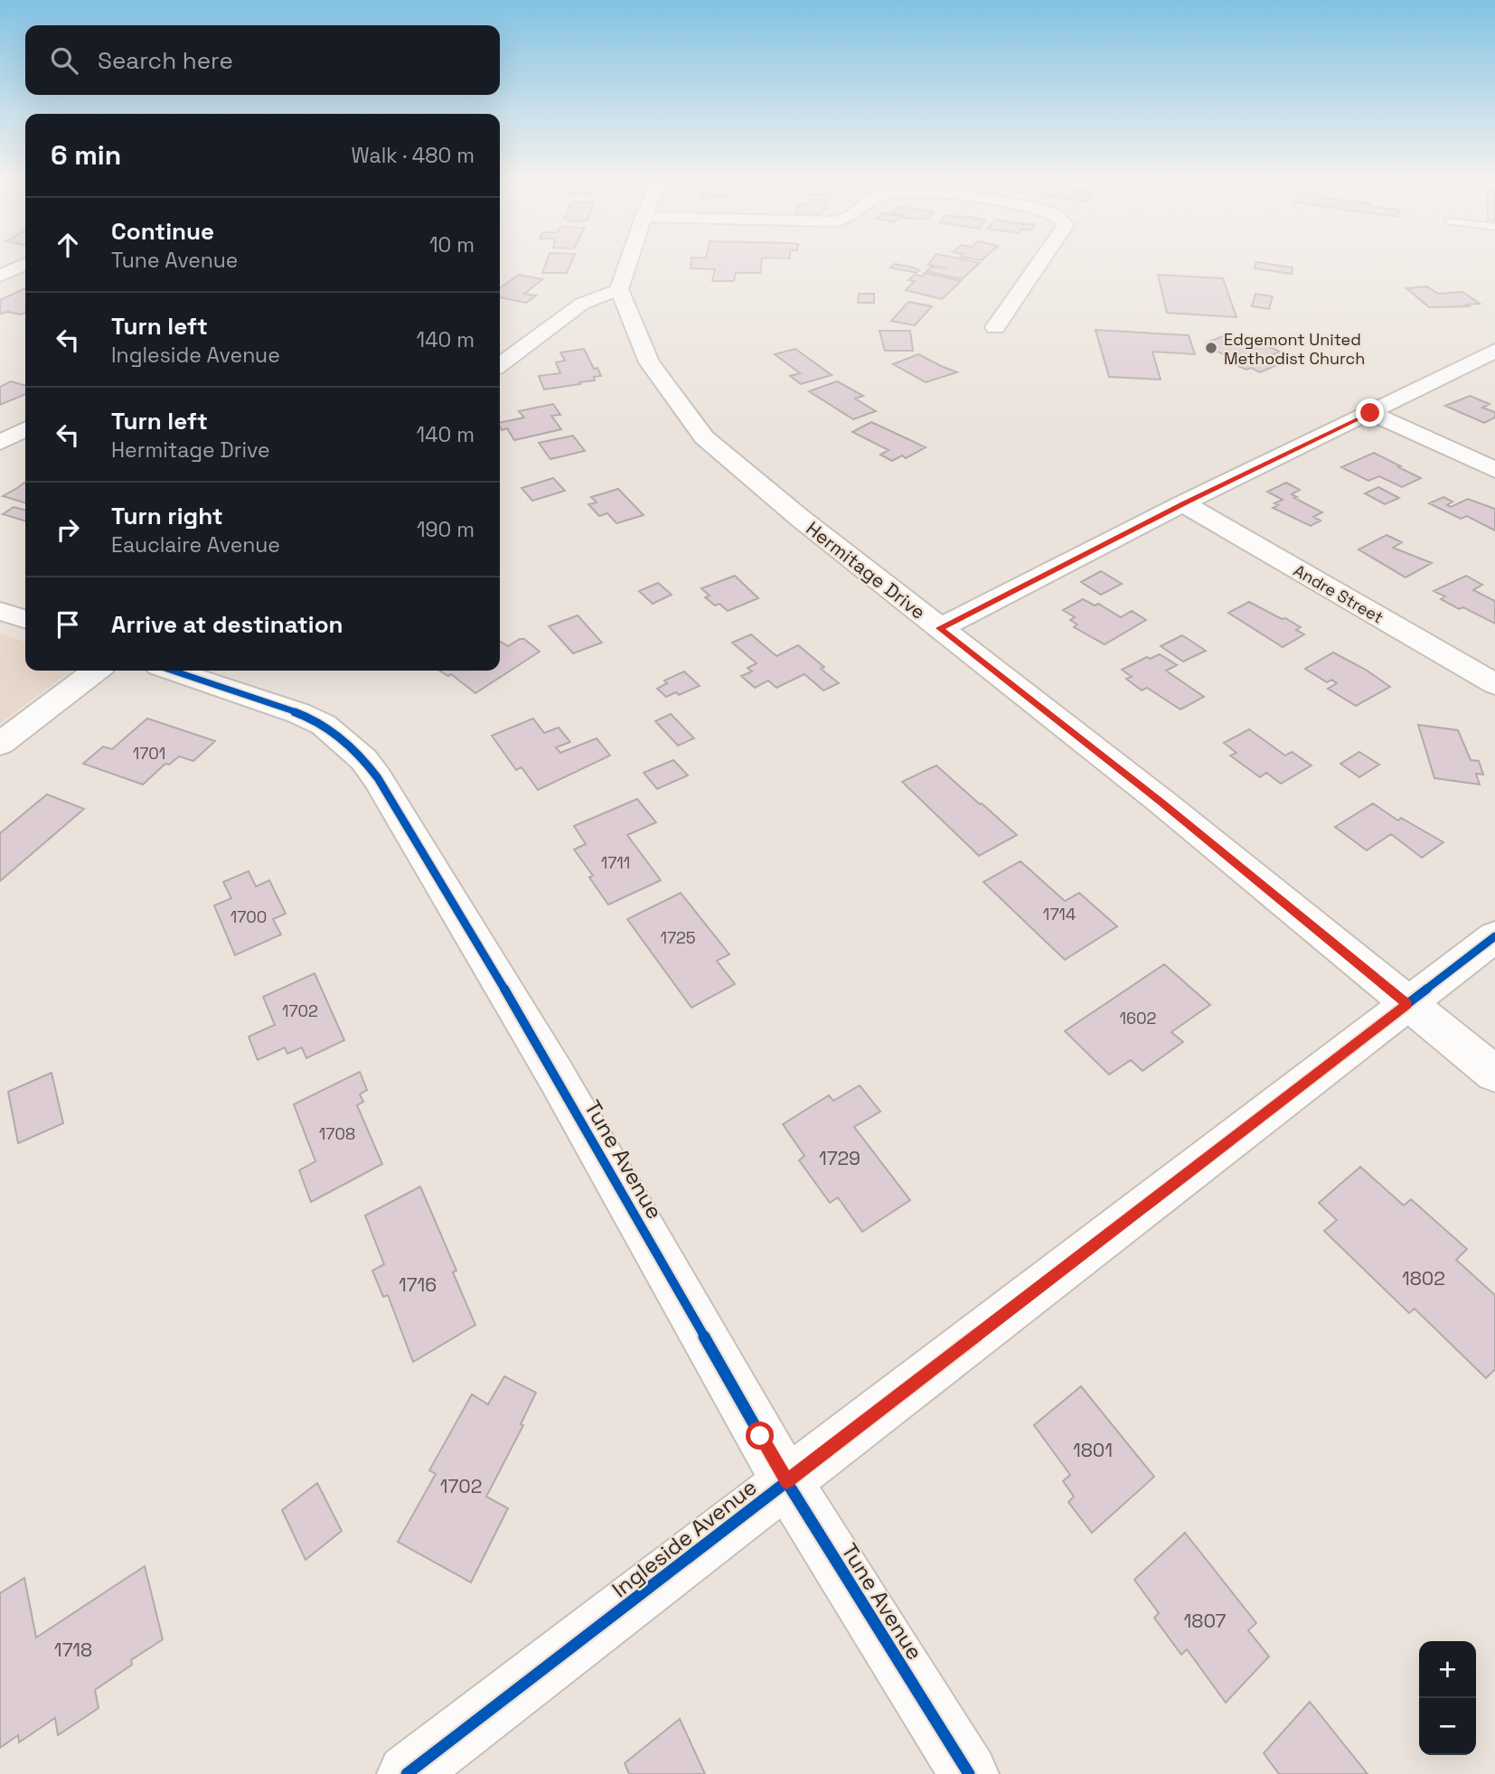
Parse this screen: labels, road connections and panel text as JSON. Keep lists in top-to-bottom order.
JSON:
{
  "streets": {
    "street": [
      "Hermitage Drive",
      "Andre Street",
      "Tune Avenue",
      "Ingleside Avenue"
    ]
  },
  "crossings": [
    ["Hermitage Drive", "Ingleside Avenue"],
    ["Tune Avenue", "Ingleside Avenue"]
  ],
  "places": ["Edgemont United Methodist Church"],
  "house_numbers": [
    "1701",
    "1711",
    "1714",
    "1700",
    "1725",
    "1702",
    "1602",
    "1708",
    "1729",
    "1802",
    "1716",
    "1801",
    "1702",
    "1807",
    "1718"
  ],
  "page": {
    "search": "Search here",
    "heading": ["6 min", "Walk · 480 m"],
    "list": [
      ["Continue", "Tune Avenue", "10 m"],
      ["Turn left", "Ingleside Avenue", "140 m"],
      ["Turn left", "Hermitage Drive", "140 m"],
      ["Turn right", "Eauclaire Avenue", "190 m"],
      "Arrive at destination"
    ],
    "map_buttons": ["+", "−"]
  }
}
